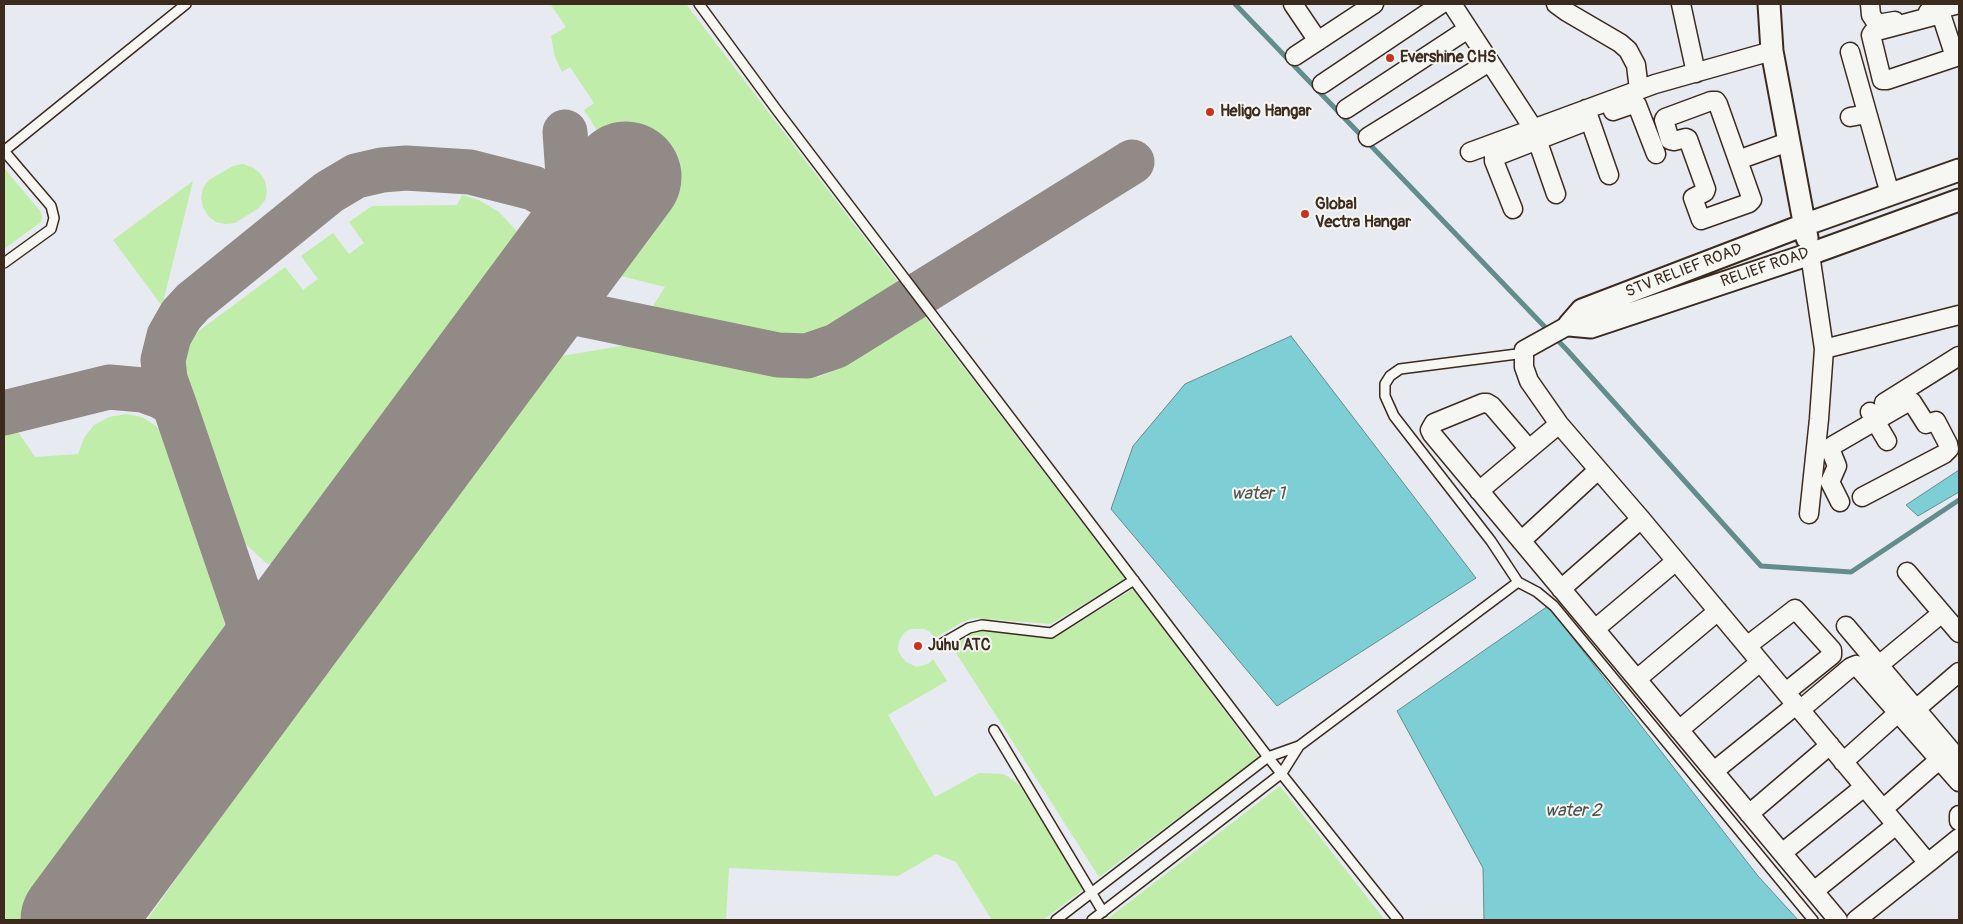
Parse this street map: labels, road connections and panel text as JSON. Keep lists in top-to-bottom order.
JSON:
{
  "streets": {
    "street": ["RELIEF ROAD", "STV RELIEF ROAD"]
  },
  "crossings": [
    ["RELIEF ROAD", "STV RELIEF ROAD"]
  ],
  "water": ["water 1", "water 2"],
  "places": [
    "Evershine CHS",
    "Heligo Hangar",
    "Global Vectra Hangar",
    "Juhu ATC"
  ]
}
